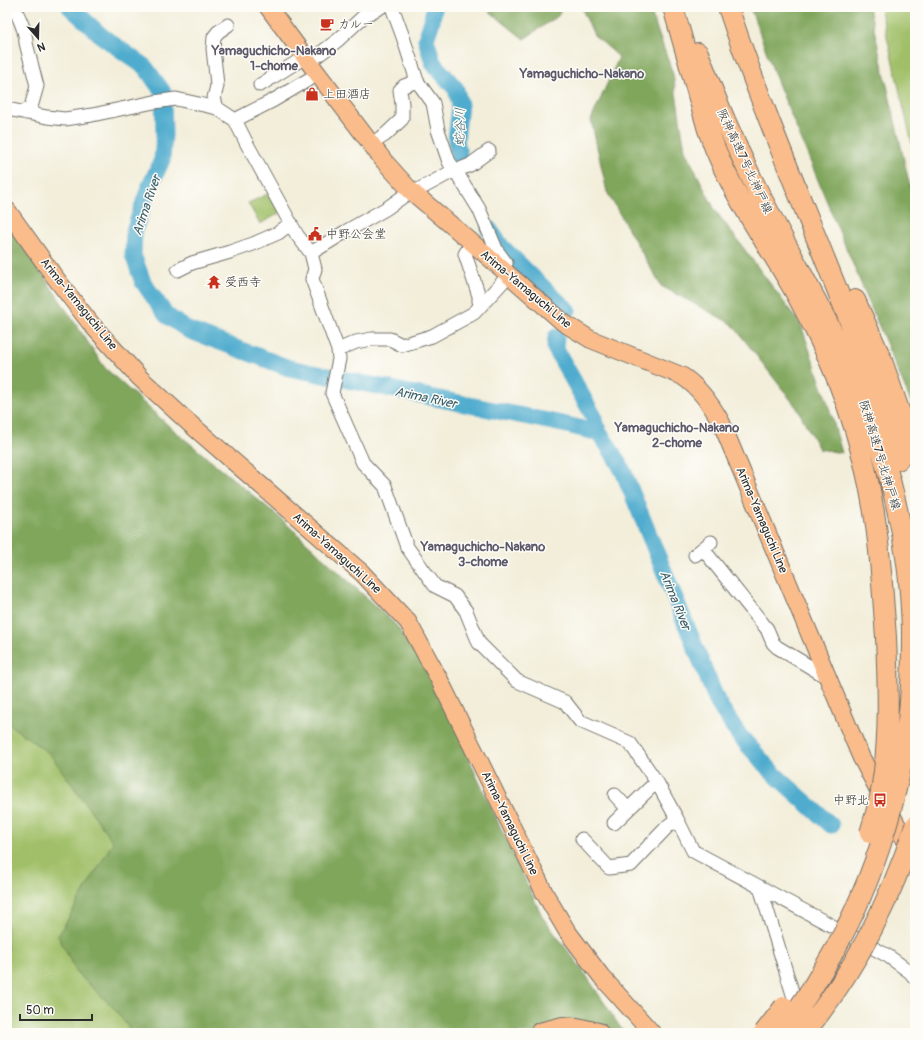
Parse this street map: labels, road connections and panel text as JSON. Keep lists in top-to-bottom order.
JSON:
{
  "streets": {
    "highway": ["阪神高速7号北神戸線"],
    "main road": ["Arima-Yamaguchi Line"]
  },
  "districts": [
    "Yamaguchicho-Nakano 1-chome",
    "Yamaguchicho-Nakano",
    "Yamaguchicho-Nakano 2-chome",
    "Yamaguchicho-Nakano 3-chome"
  ],
  "water": ["蛇谷川", "Arima River"],
  "places": {
    "cafe": ["カルー"],
    "shop": ["上田酒店"],
    "public building": ["中野公会堂"],
    "temple": ["受西寺"],
    "bus stop": ["中野北"]
  },
  "scale_bar": "50 m",
  "north": "bottom"
}
